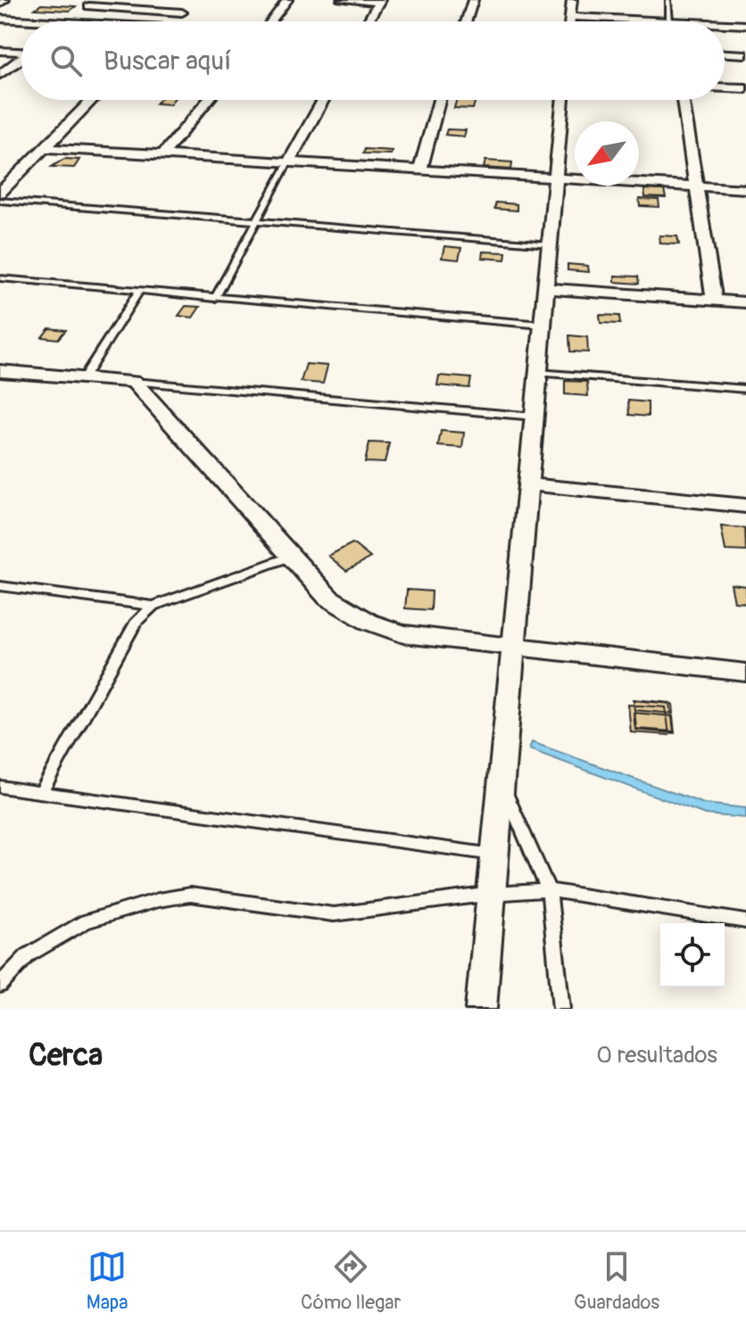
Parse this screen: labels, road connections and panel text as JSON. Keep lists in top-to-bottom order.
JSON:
{
  "north": "bottom left",
  "page": {
    "search": "Buscar aquí",
    "heading": ["Cerca", "0 resultados"],
    "nav": ["Mapa", "Cómo llegar", "Guardados"]
  }
}
